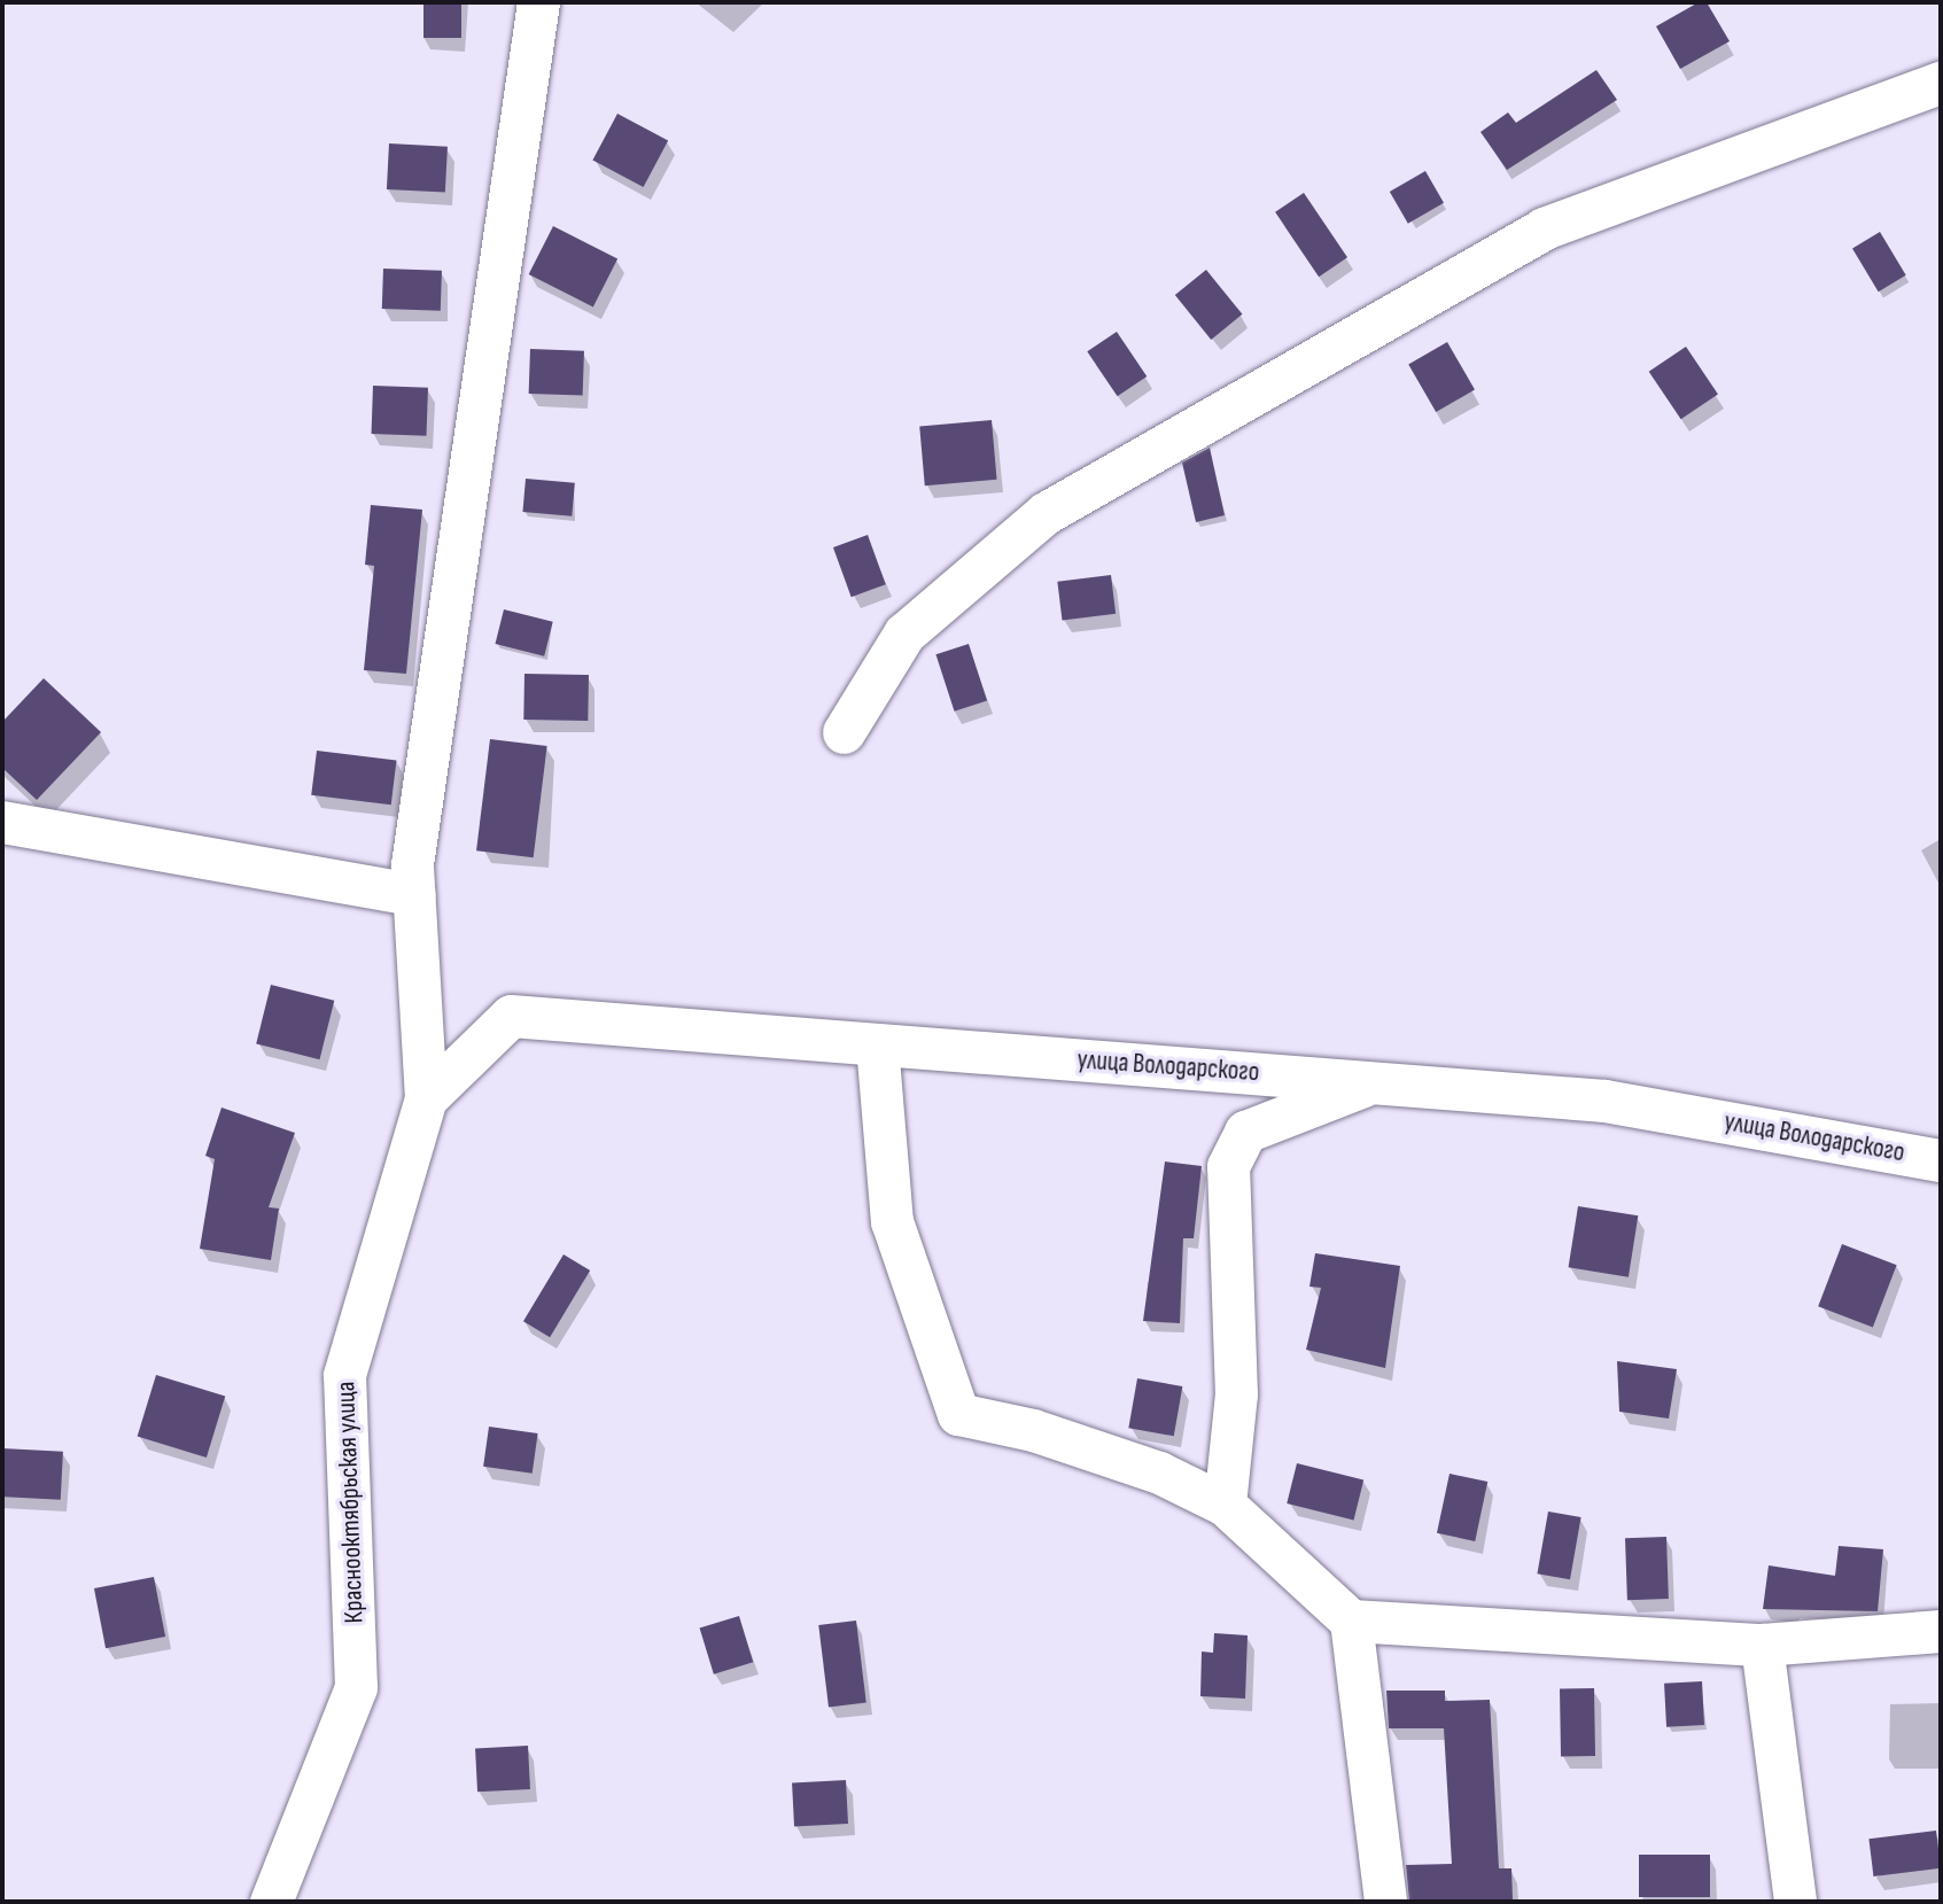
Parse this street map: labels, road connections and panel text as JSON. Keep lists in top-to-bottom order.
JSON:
{
  "streets": {
    "street": ["улица Володарского", "Краснооктябрьская улица"]
  },
  "crossings": [
    ["улица Володарского", "Краснооктябрьская улица"]
  ]
}
